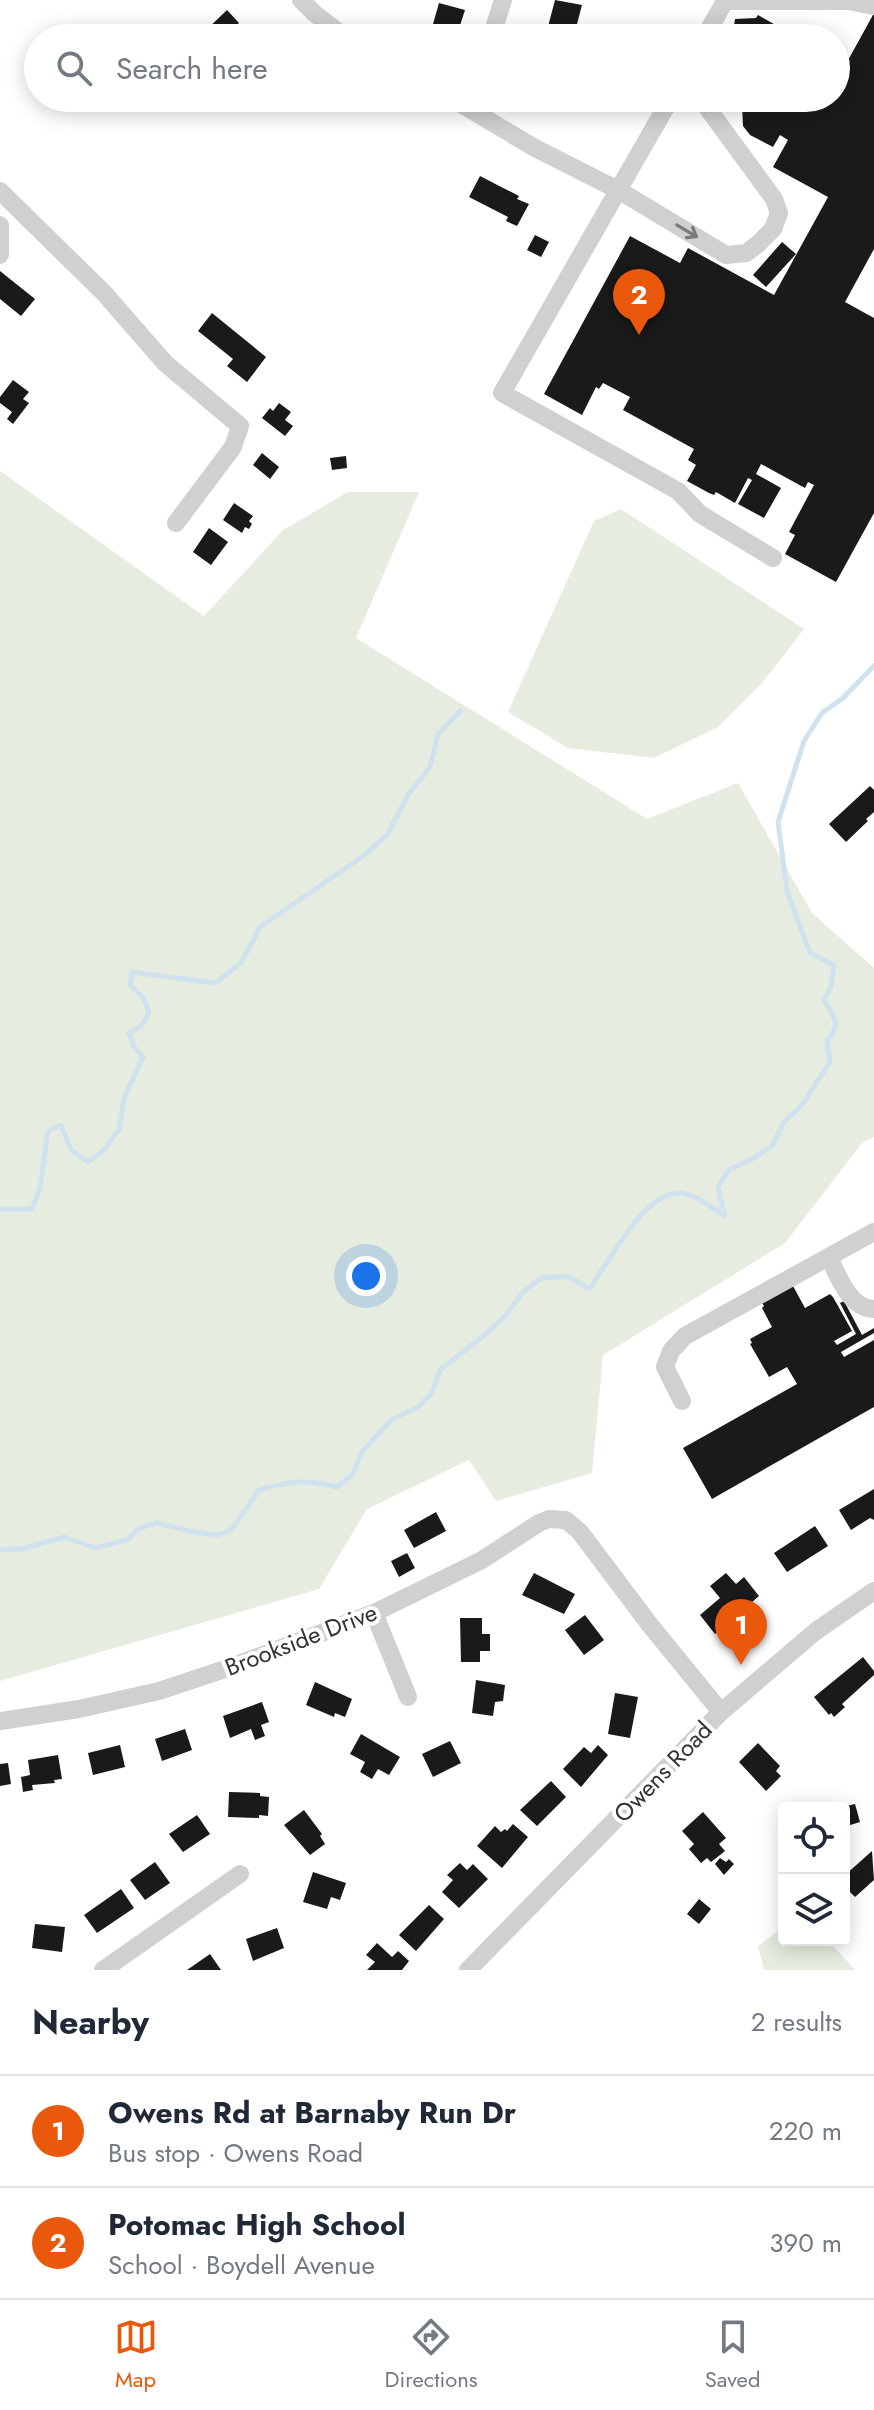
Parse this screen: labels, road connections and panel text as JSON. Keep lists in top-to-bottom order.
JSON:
{
  "streets": {
    "street": ["Brookside Drive", "Owens Road"]
  },
  "crossings": [
    ["Brookside Drive", "Owens Road"]
  ],
  "page": {
    "search": "Search here",
    "pins": ["2", "1"],
    "heading": ["Nearby", "2 results"],
    "list": [
      {
        "mark": "1",
        "name": "Owens Rd at Barnaby Run Dr",
        "note": "Bus stop · Owens Road",
        "value": "220 m"
      },
      {
        "mark": "2",
        "name": "Potomac High School",
        "note": "School · Boydell Avenue",
        "value": "390 m"
      }
    ],
    "nav": ["Map", "Directions", "Saved"]
  }
}
